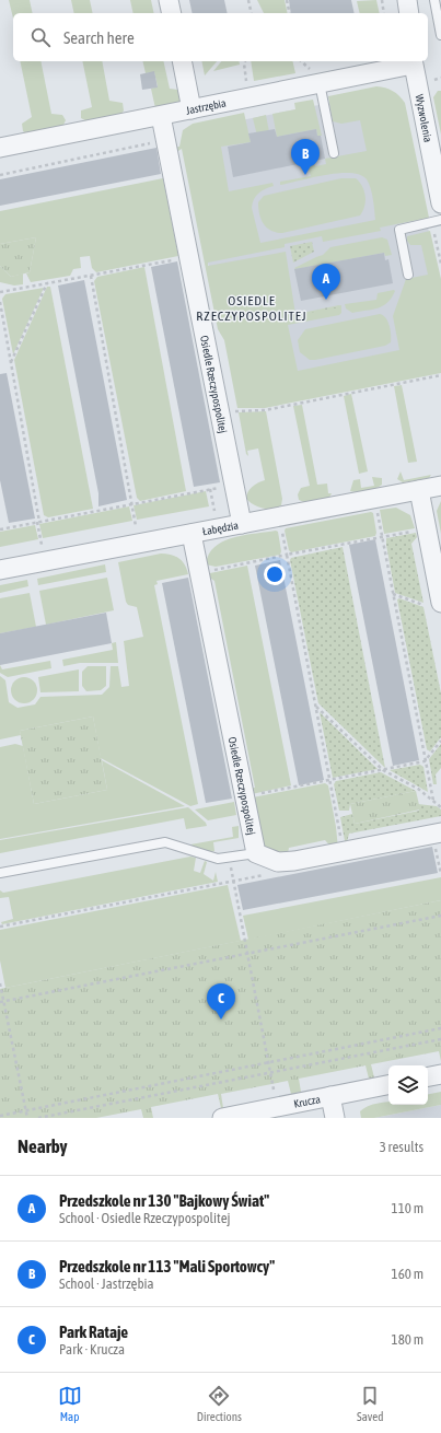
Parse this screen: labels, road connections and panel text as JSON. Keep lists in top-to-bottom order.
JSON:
{
  "streets": {
    "street": [
      "Jastrzębia",
      "Wyzwolenia",
      "Osiedle Rzeczypospolitej",
      "Łabędzia",
      "Krucza"
    ]
  },
  "crossings": [
    ["Jastrzębia", "Wyzwolenia"],
    ["Jastrzębia", "Osiedle Rzeczypospolitej"],
    ["Osiedle Rzeczypospolitej", "Łabędzia"]
  ],
  "districts": ["OSIEDLE RZECZYPOSPOLITEJ"],
  "page": {
    "search": "Search here",
    "pins": ["B", "A", "C"],
    "heading": ["Nearby", "3 results"],
    "list": [
      {
        "mark": "A",
        "name": "Przedszkole nr 130 \"Bajkowy Świat\"",
        "note": "School · Osiedle Rzeczypospolitej",
        "value": "110 m"
      },
      {
        "mark": "B",
        "name": "Przedszkole nr 113 \"Mali Sportowcy\"",
        "note": "School · Jastrzębia",
        "value": "160 m"
      },
      {
        "mark": "C",
        "name": "Park Rataje",
        "note": "Park · Krucza",
        "value": "180 m"
      }
    ],
    "nav": ["Map", "Directions", "Saved"]
  }
}
